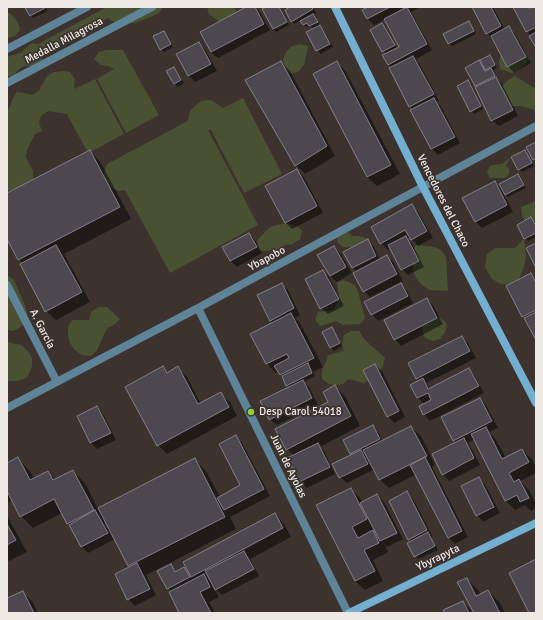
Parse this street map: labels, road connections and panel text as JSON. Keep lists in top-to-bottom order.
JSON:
{
  "streets": {
    "street": [
      "Medalla Milagrosa",
      "Vencedores del Chaco",
      "Ybapobo",
      "A. García",
      "Juan de Ayolas",
      "Ybyrapyta"
    ]
  },
  "crossings": [
    ["Vencedores del Chaco", "Ybapobo"],
    ["Ybapobo", "A. García"],
    ["Ybapobo", "Juan de Ayolas"],
    ["Juan de Ayolas", "Ybyrapyta"]
  ],
  "places": ["Desp Carol 54018"]
}
